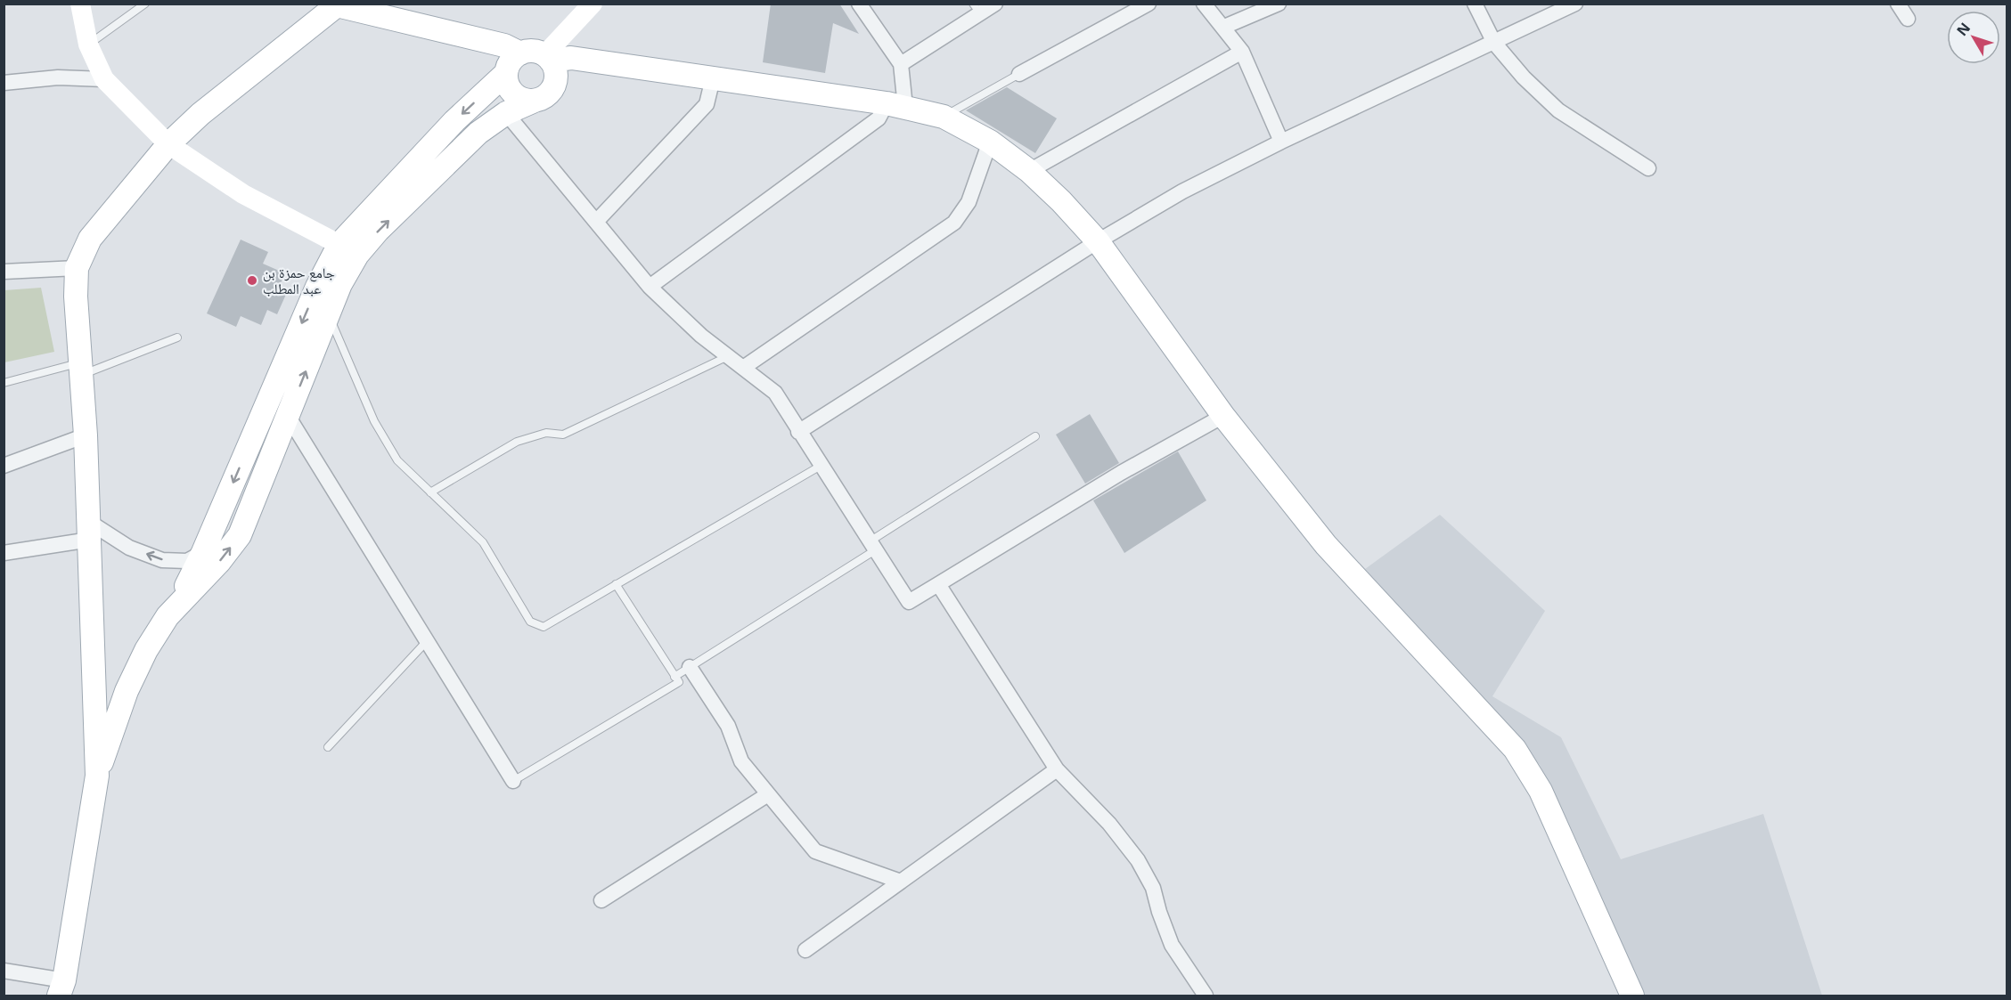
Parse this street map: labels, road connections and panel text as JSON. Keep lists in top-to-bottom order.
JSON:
{
  "places": ["جامع حمزة بن عبد المطلب"],
  "north": "top left"
}
